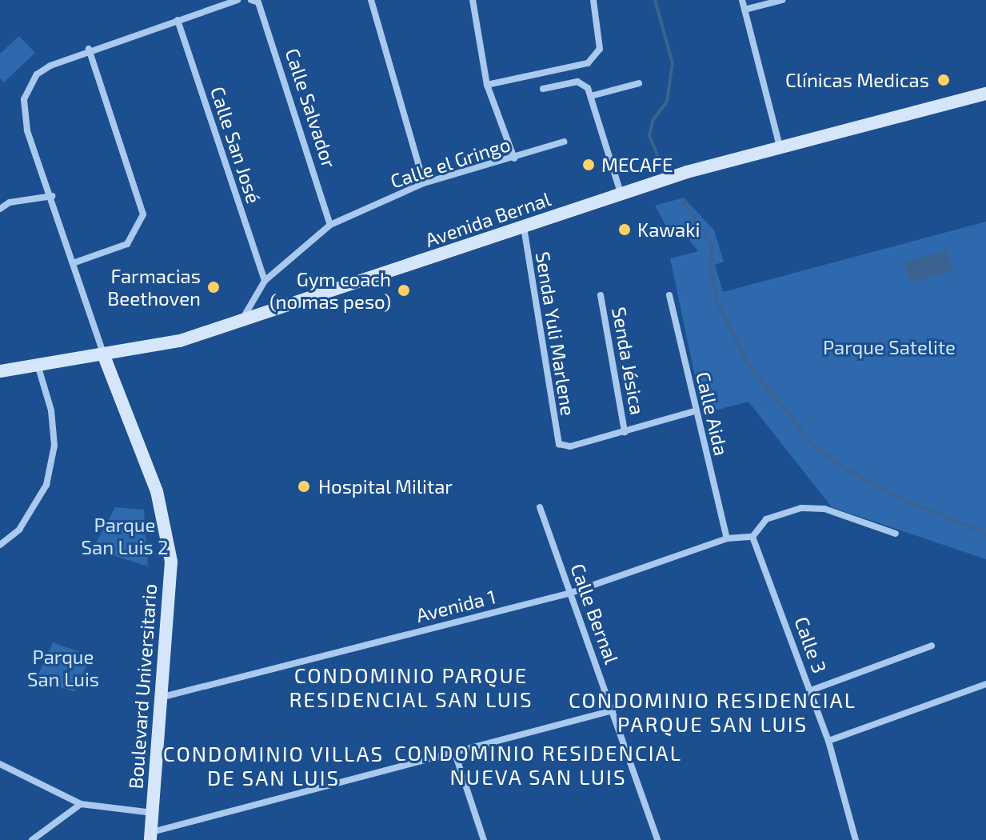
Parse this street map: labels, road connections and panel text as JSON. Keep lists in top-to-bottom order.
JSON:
{
  "streets": {
    "main road": ["Avenida Bernal", "Boulevard Universitario"],
    "street": [
      "Calle Salvador",
      "Calle San José",
      "Calle el Gringo",
      "Senda Yuli Marlene",
      "Senda Jésica",
      "Calle Aida",
      "Avenida 1",
      "Calle Bernal",
      "Calle 3"
    ]
  },
  "crossings": [
    ["Calle Salvador", "Calle el Gringo"],
    ["Calle San José", "Calle el Gringo"],
    ["Calle el Gringo", "Avenida Bernal"],
    ["Avenida Bernal", "Senda Yuli Marlene"],
    ["Avenida Bernal", "Boulevard Universitario"],
    ["Senda Yuli Marlene", "Senda Jésica"],
    ["Calle Aida", "Avenida 1"],
    ["Avenida 1", "Calle Bernal"],
    ["Avenida 1", "Calle 3"],
    ["Avenida 1", "Boulevard Universitario"]
  ],
  "districts": [
    "CONDOMINIO PARQUE RESIDENCIAL SAN LUIS",
    "CONDOMINIO RESIDENCIAL PARQUE SAN LUIS",
    "CONDOMINIO RESIDENCIAL NUEVA SAN LUIS",
    "CONDOMINIO VILLAS DE SAN LUIS"
  ],
  "parks": ["Parque Satelite", "Parque San Luis 2", "Parque San Luis"],
  "places": [
    "Clínicas Medicas",
    "MECAFE",
    "Kawaki",
    "Farmacias Beethoven",
    "Gym coach (no mas peso)",
    "Hospital Militar"
  ]
}
